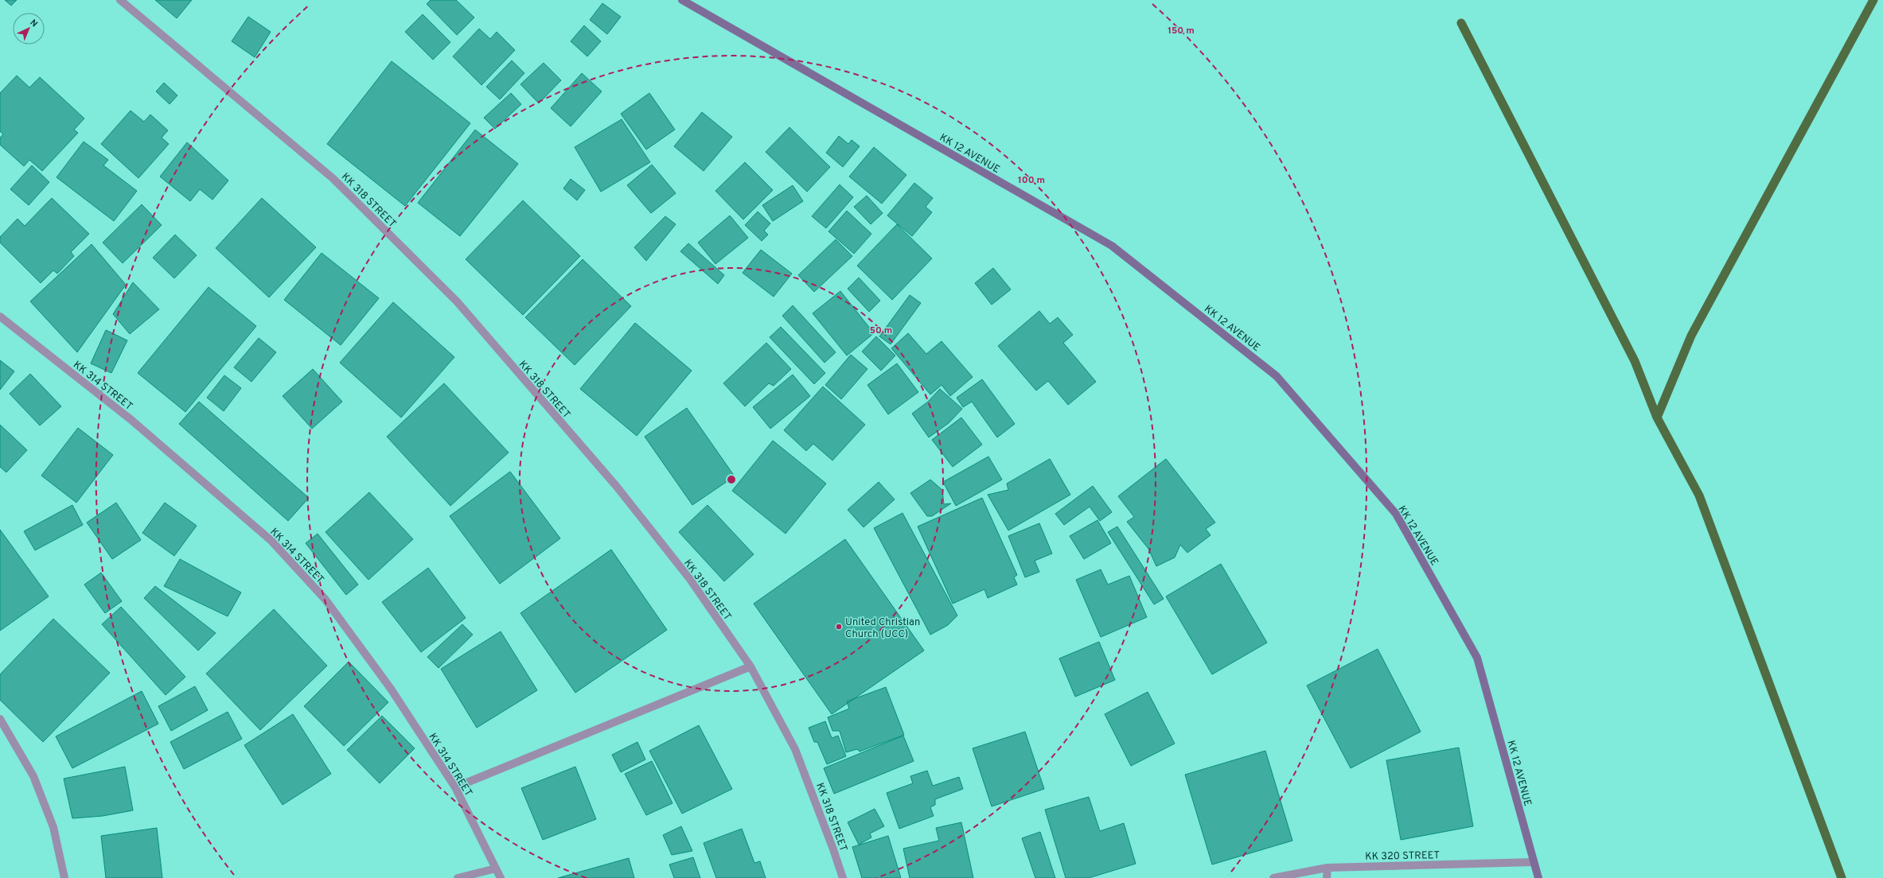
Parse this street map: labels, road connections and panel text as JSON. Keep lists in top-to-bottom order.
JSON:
{
  "streets": {
    "main road": ["KK 12 AVENUE"],
    "street": ["KK 318 STREET", "KK 314 STREET", "KK 320 STREET"]
  },
  "crossings": [
    ["KK 12 AVENUE", "KK 320 STREET"]
  ],
  "places": ["United Christian Church (UCC)"],
  "north": "top right",
  "rings": ["150 m", "100 m", "50 m"]
}
